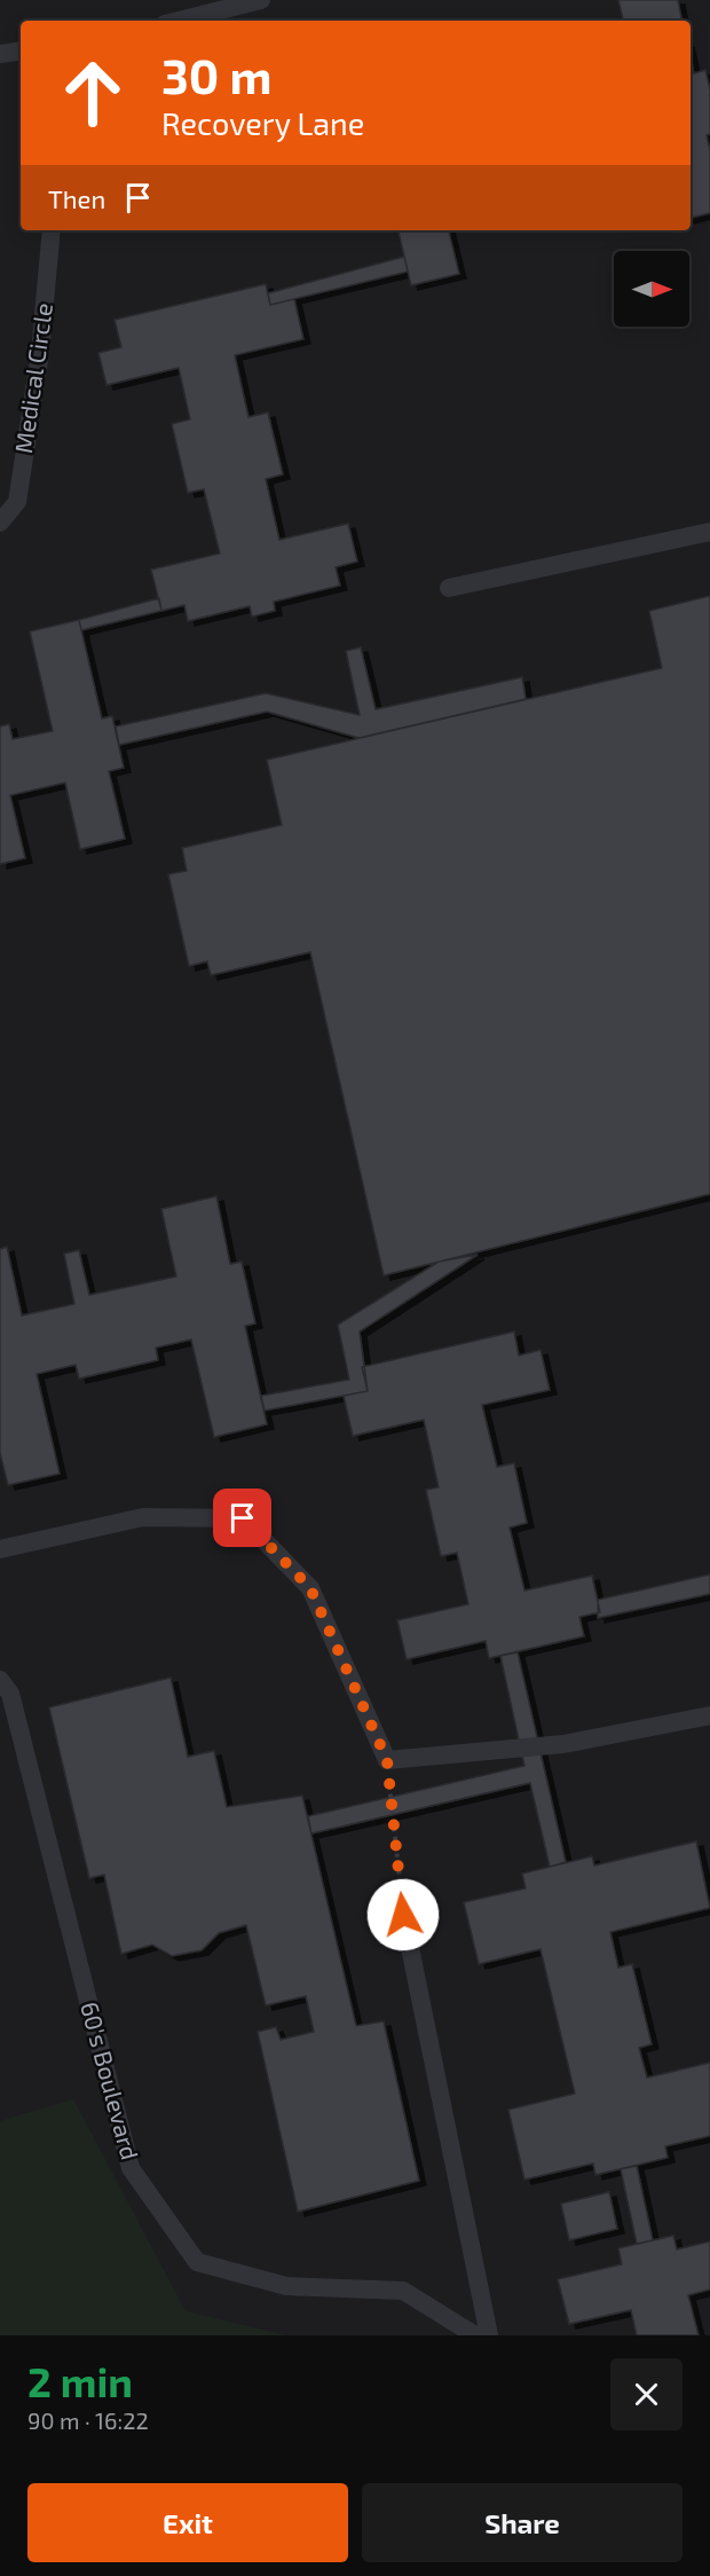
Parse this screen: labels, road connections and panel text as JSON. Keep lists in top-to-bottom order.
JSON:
{
  "streets": {
    "lane": ["Medical Circle", "60's Boulevard"]
  },
  "north": "right",
  "page": {
    "turn": ["30 m", "Recovery Lane"],
    "then": "Then",
    "heading": ["2 min", "90 m · 16:22"],
    "buttons": ["Exit", "Share"]
  }
}
